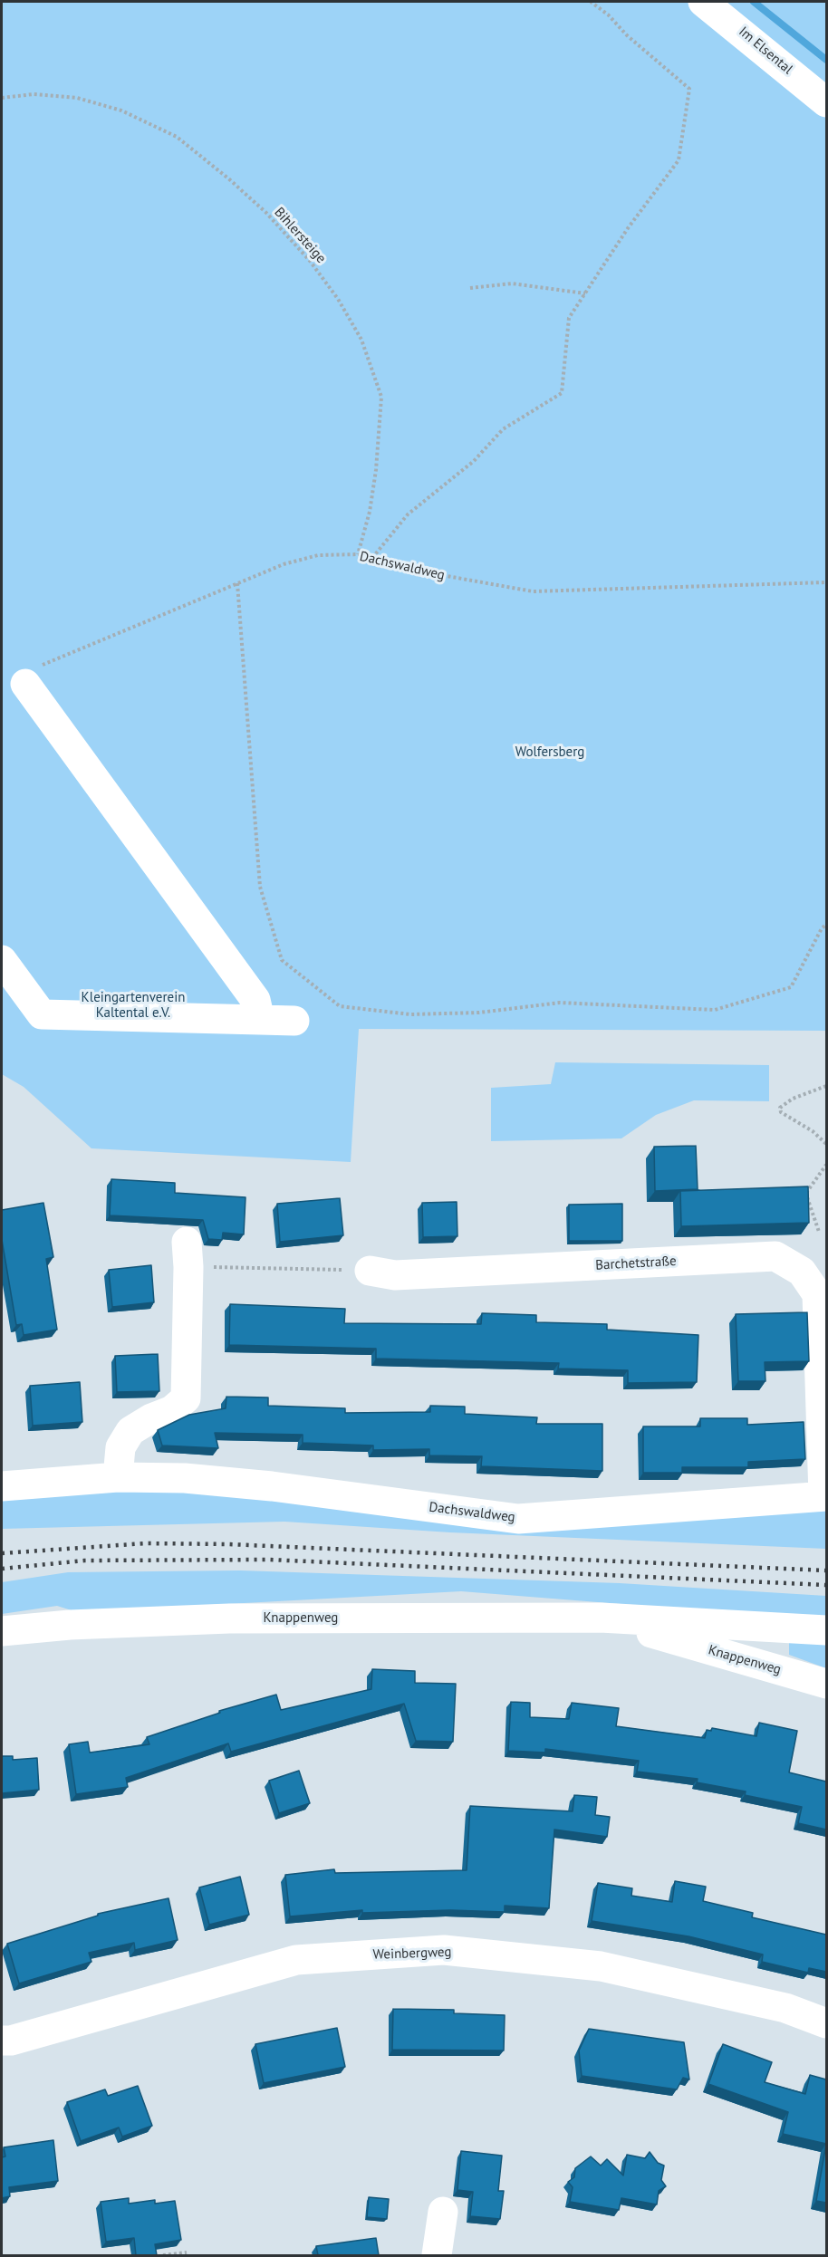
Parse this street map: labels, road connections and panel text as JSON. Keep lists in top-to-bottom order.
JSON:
{
  "streets": {
    "street": [
      "Im Elsental",
      "Dachswaldweg",
      "Barchetstraße",
      "Knappenweg",
      "Weinbergweg"
    ],
    "path": ["Bihlersteige"]
  },
  "crossings": [
    ["Bihlersteige", "Dachswaldweg"],
    ["Dachswaldweg", "Barchetstraße"]
  ],
  "parks": ["Wolfersberg", "Kleingartenverein Kaltental e.V."]
}
